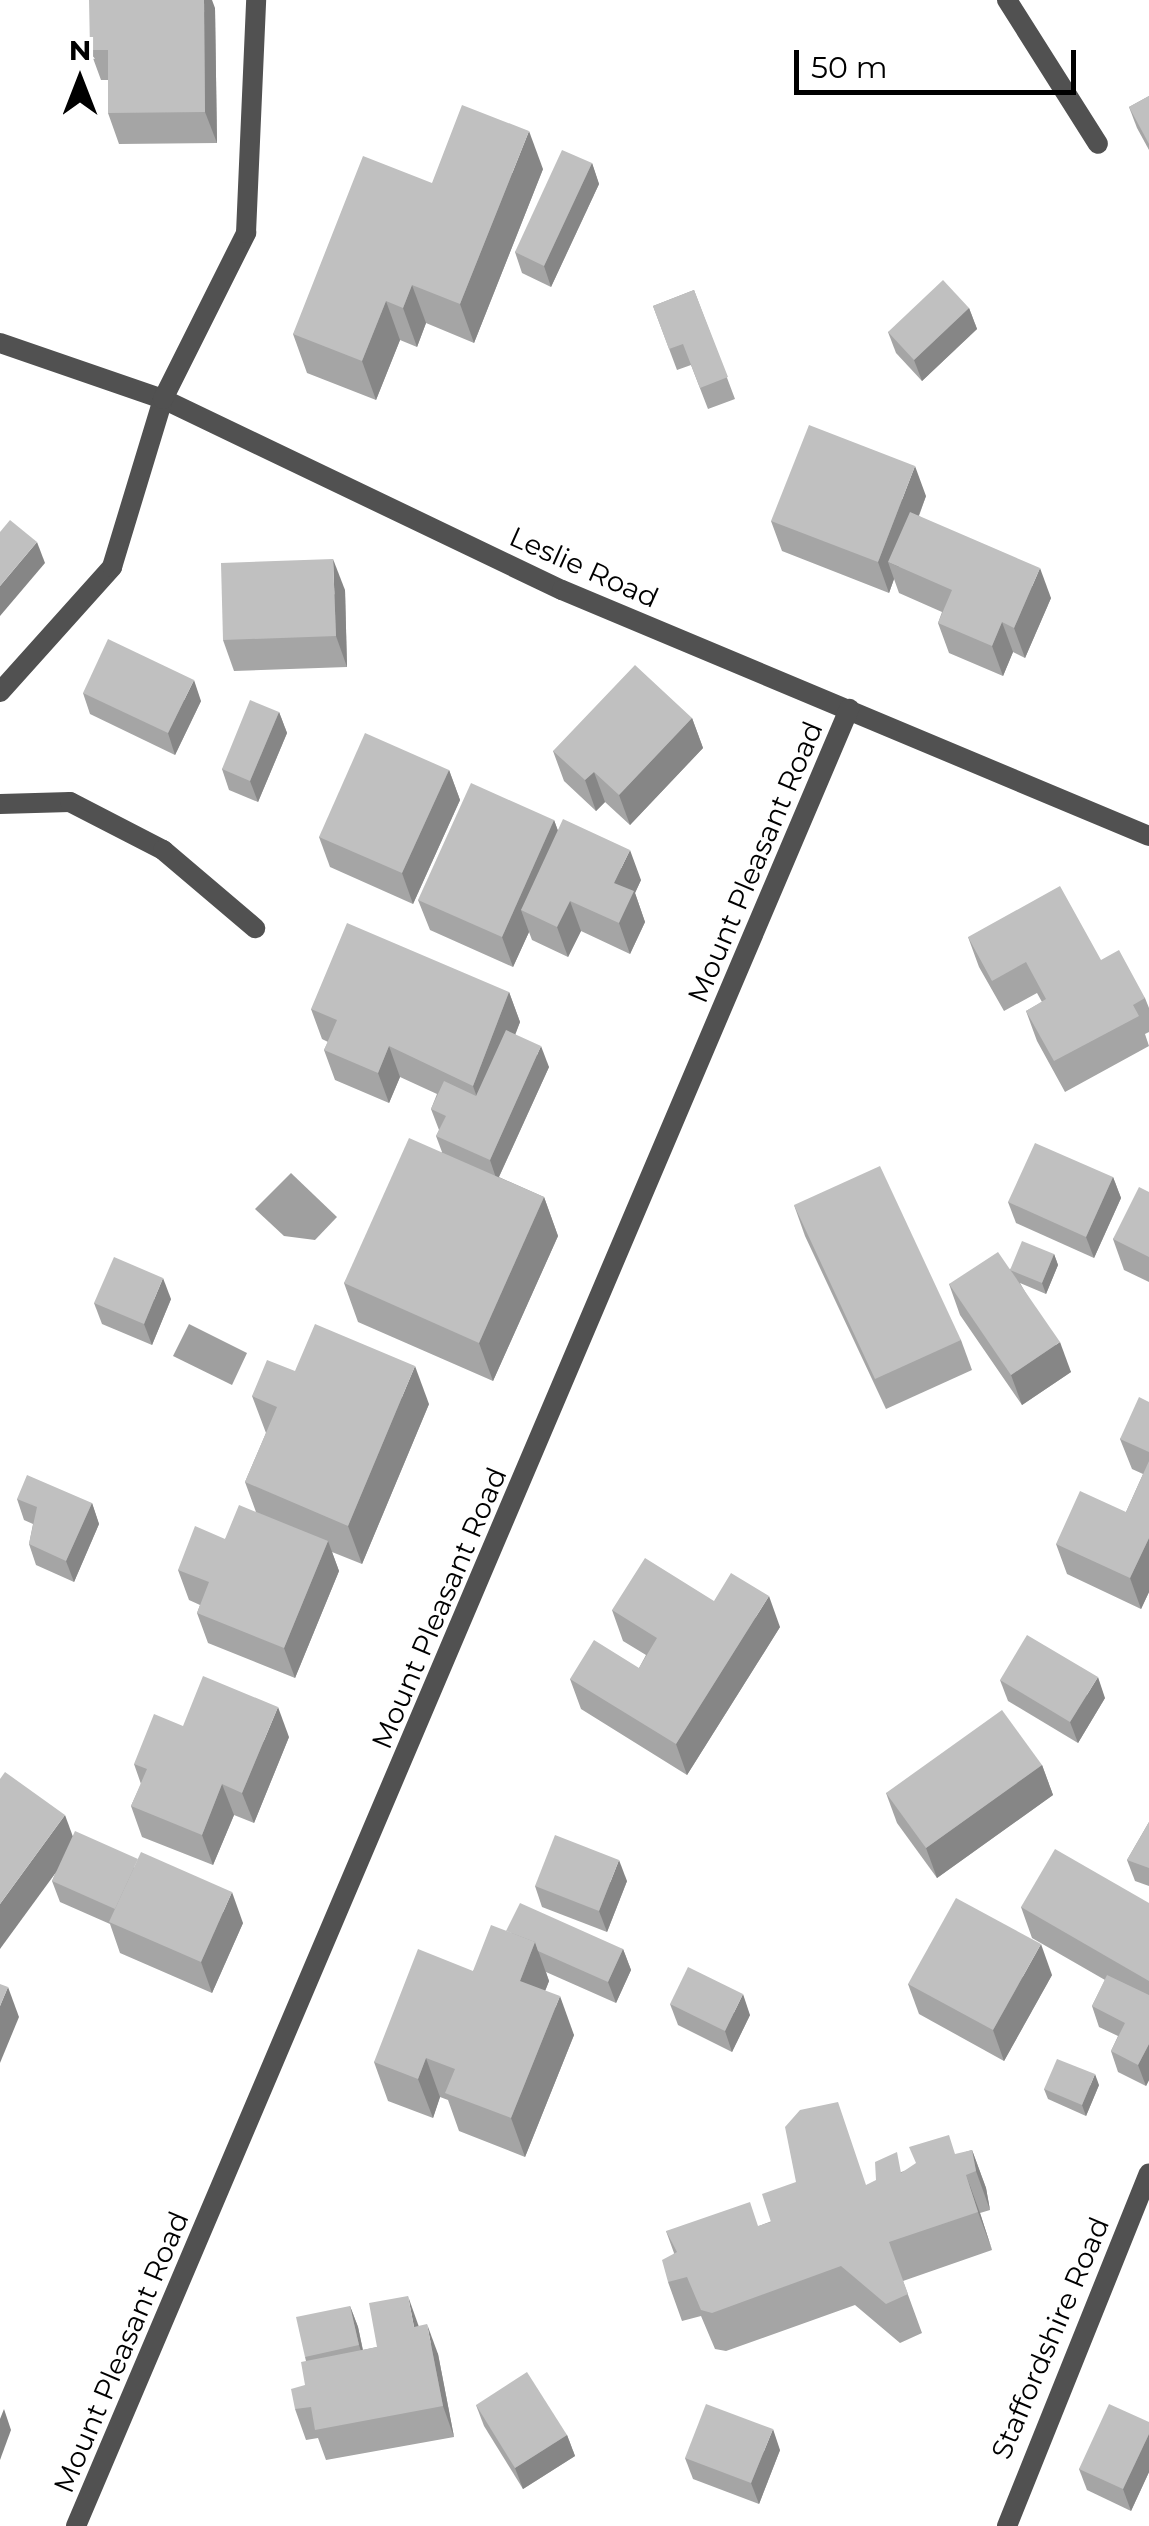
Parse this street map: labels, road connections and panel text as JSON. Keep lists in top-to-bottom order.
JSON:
{
  "streets": {
    "street": ["Leslie Road", "Mount Pleasant Road", "Staffordshire Road"]
  },
  "crossings": [
    ["Leslie Road", "Mount Pleasant Road"]
  ],
  "scale_bar": "50 m",
  "north": "top"
}
